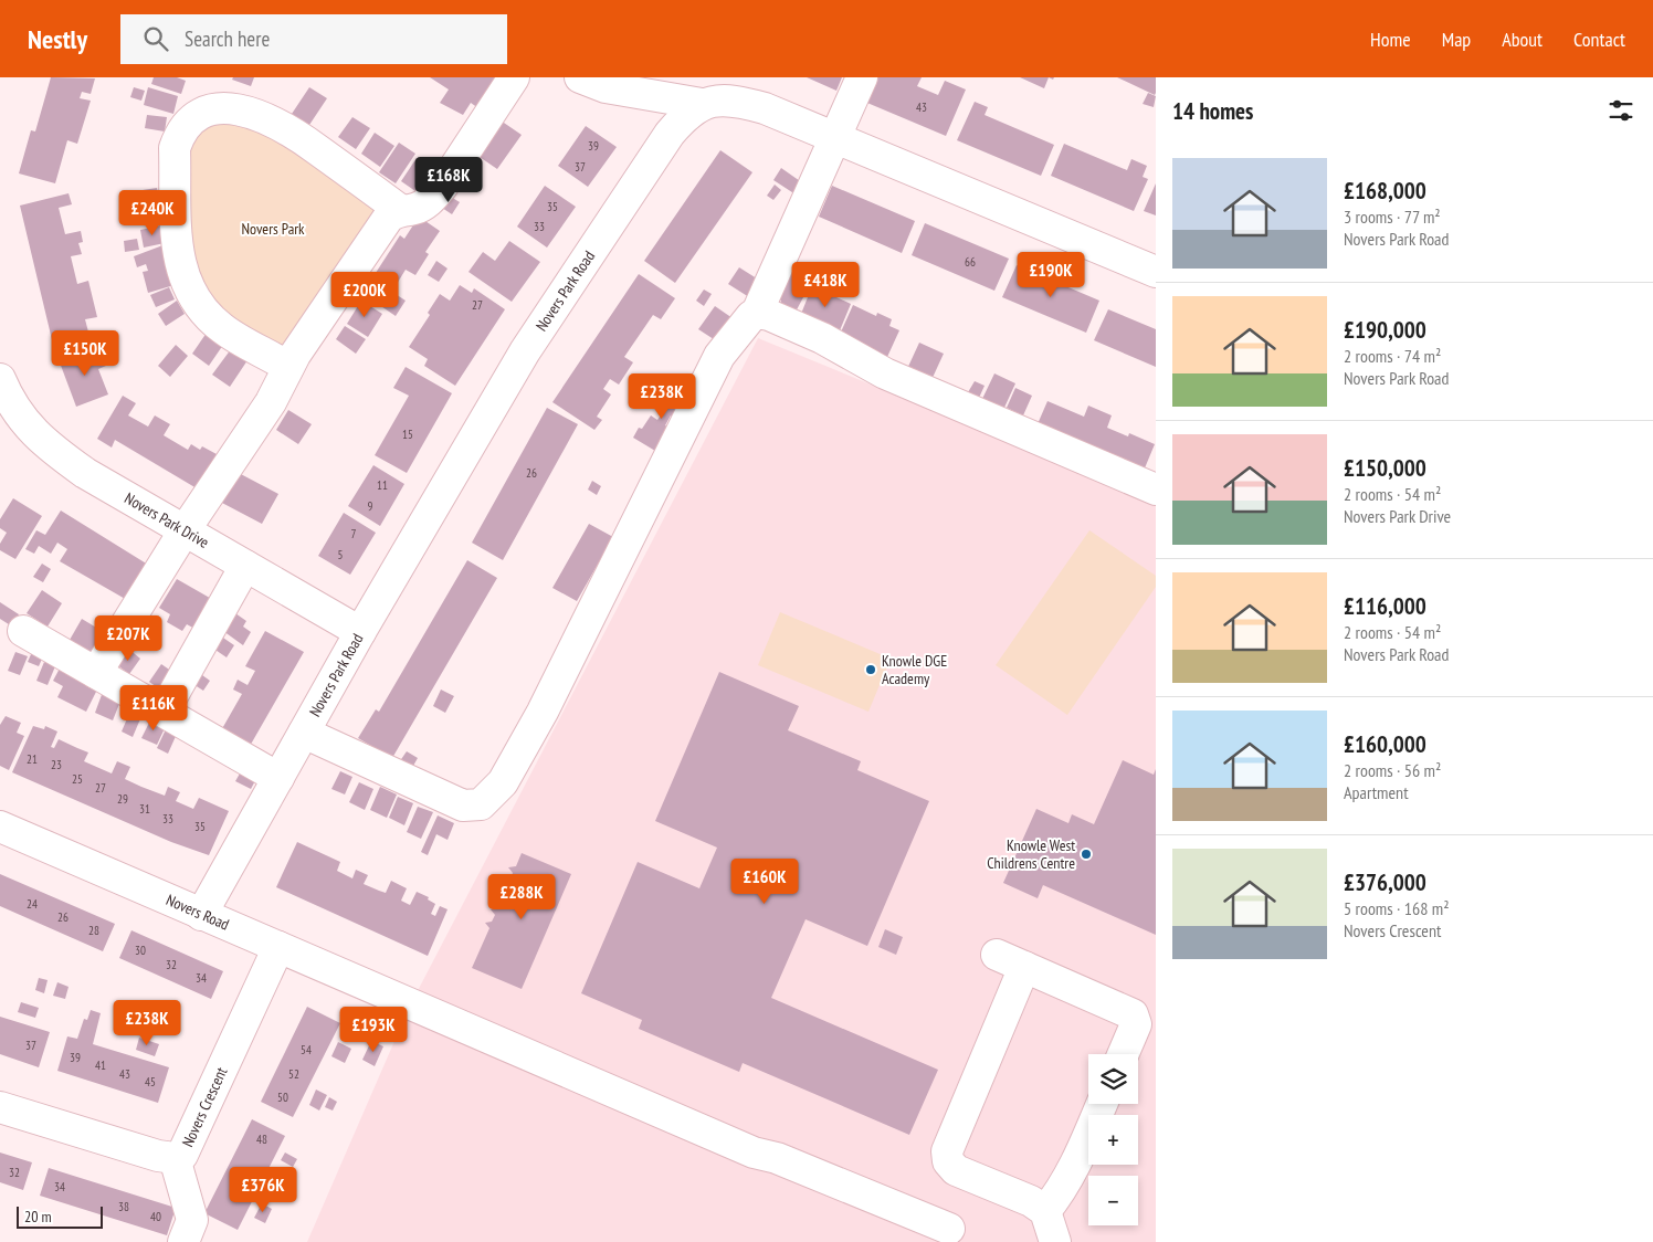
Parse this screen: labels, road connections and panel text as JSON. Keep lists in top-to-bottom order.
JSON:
{
  "streets": {
    "street": [
      "Novers Park Road",
      "Novers Park Drive",
      "Novers Road",
      "Novers Crescent"
    ]
  },
  "crossings": [
    ["Novers Park Road", "Novers Park Drive"],
    ["Novers Park Road", "Novers Road"],
    ["Novers Road", "Novers Crescent"]
  ],
  "parks": ["Novers Park"],
  "places": ["Knowle DGE Academy", "Knowle West Childrens Centre"],
  "house_numbers": [
    "43",
    "39",
    "37",
    "35",
    "33",
    "66",
    "27",
    "15",
    "26",
    "11",
    "9",
    "7",
    "5",
    "21",
    "23",
    "25",
    "27",
    "29",
    "31",
    "33",
    "35",
    "24",
    "26",
    "28",
    "30",
    "32",
    "34",
    "37",
    "54",
    "39",
    "41",
    "43",
    "52",
    "45",
    "50",
    "48",
    "32",
    "34",
    "38",
    "40"
  ],
  "scale_bar": "20 m",
  "page": {
    "header": "Nestly",
    "search": "Search here",
    "nav": [
      "Home",
      "Map",
      "About",
      "Contact"
    ],
    "heading": "14 homes",
    "list": [
      {
        "name": "£168,000",
        "note": "3 rooms · 77 m² · Novers Park Road"
      },
      {
        "name": "£190,000",
        "note": "2 rooms · 74 m² · Novers Park Road"
      },
      {
        "name": "£150,000",
        "note": "2 rooms · 54 m² · Novers Park Drive"
      },
      {
        "name": "£116,000",
        "note": "2 rooms · 54 m² · Novers Park Road"
      },
      {
        "name": "£160,000",
        "note": "2 rooms · 56 m² · Apartment"
      },
      {
        "name": "£376,000",
        "note": "5 rooms · 168 m² · Novers Crescent"
      }
    ],
    "price": [
      "£168K",
      "£240K",
      "£190K",
      "£418K",
      "£200K",
      "£150K",
      "£238K",
      "£207K",
      "£116K",
      "£160K",
      "£288K",
      "£238K",
      "£193K",
      "£376K"
    ],
    "map_buttons": ["+", "−"],
    "scale": "20 m"
  }
}
